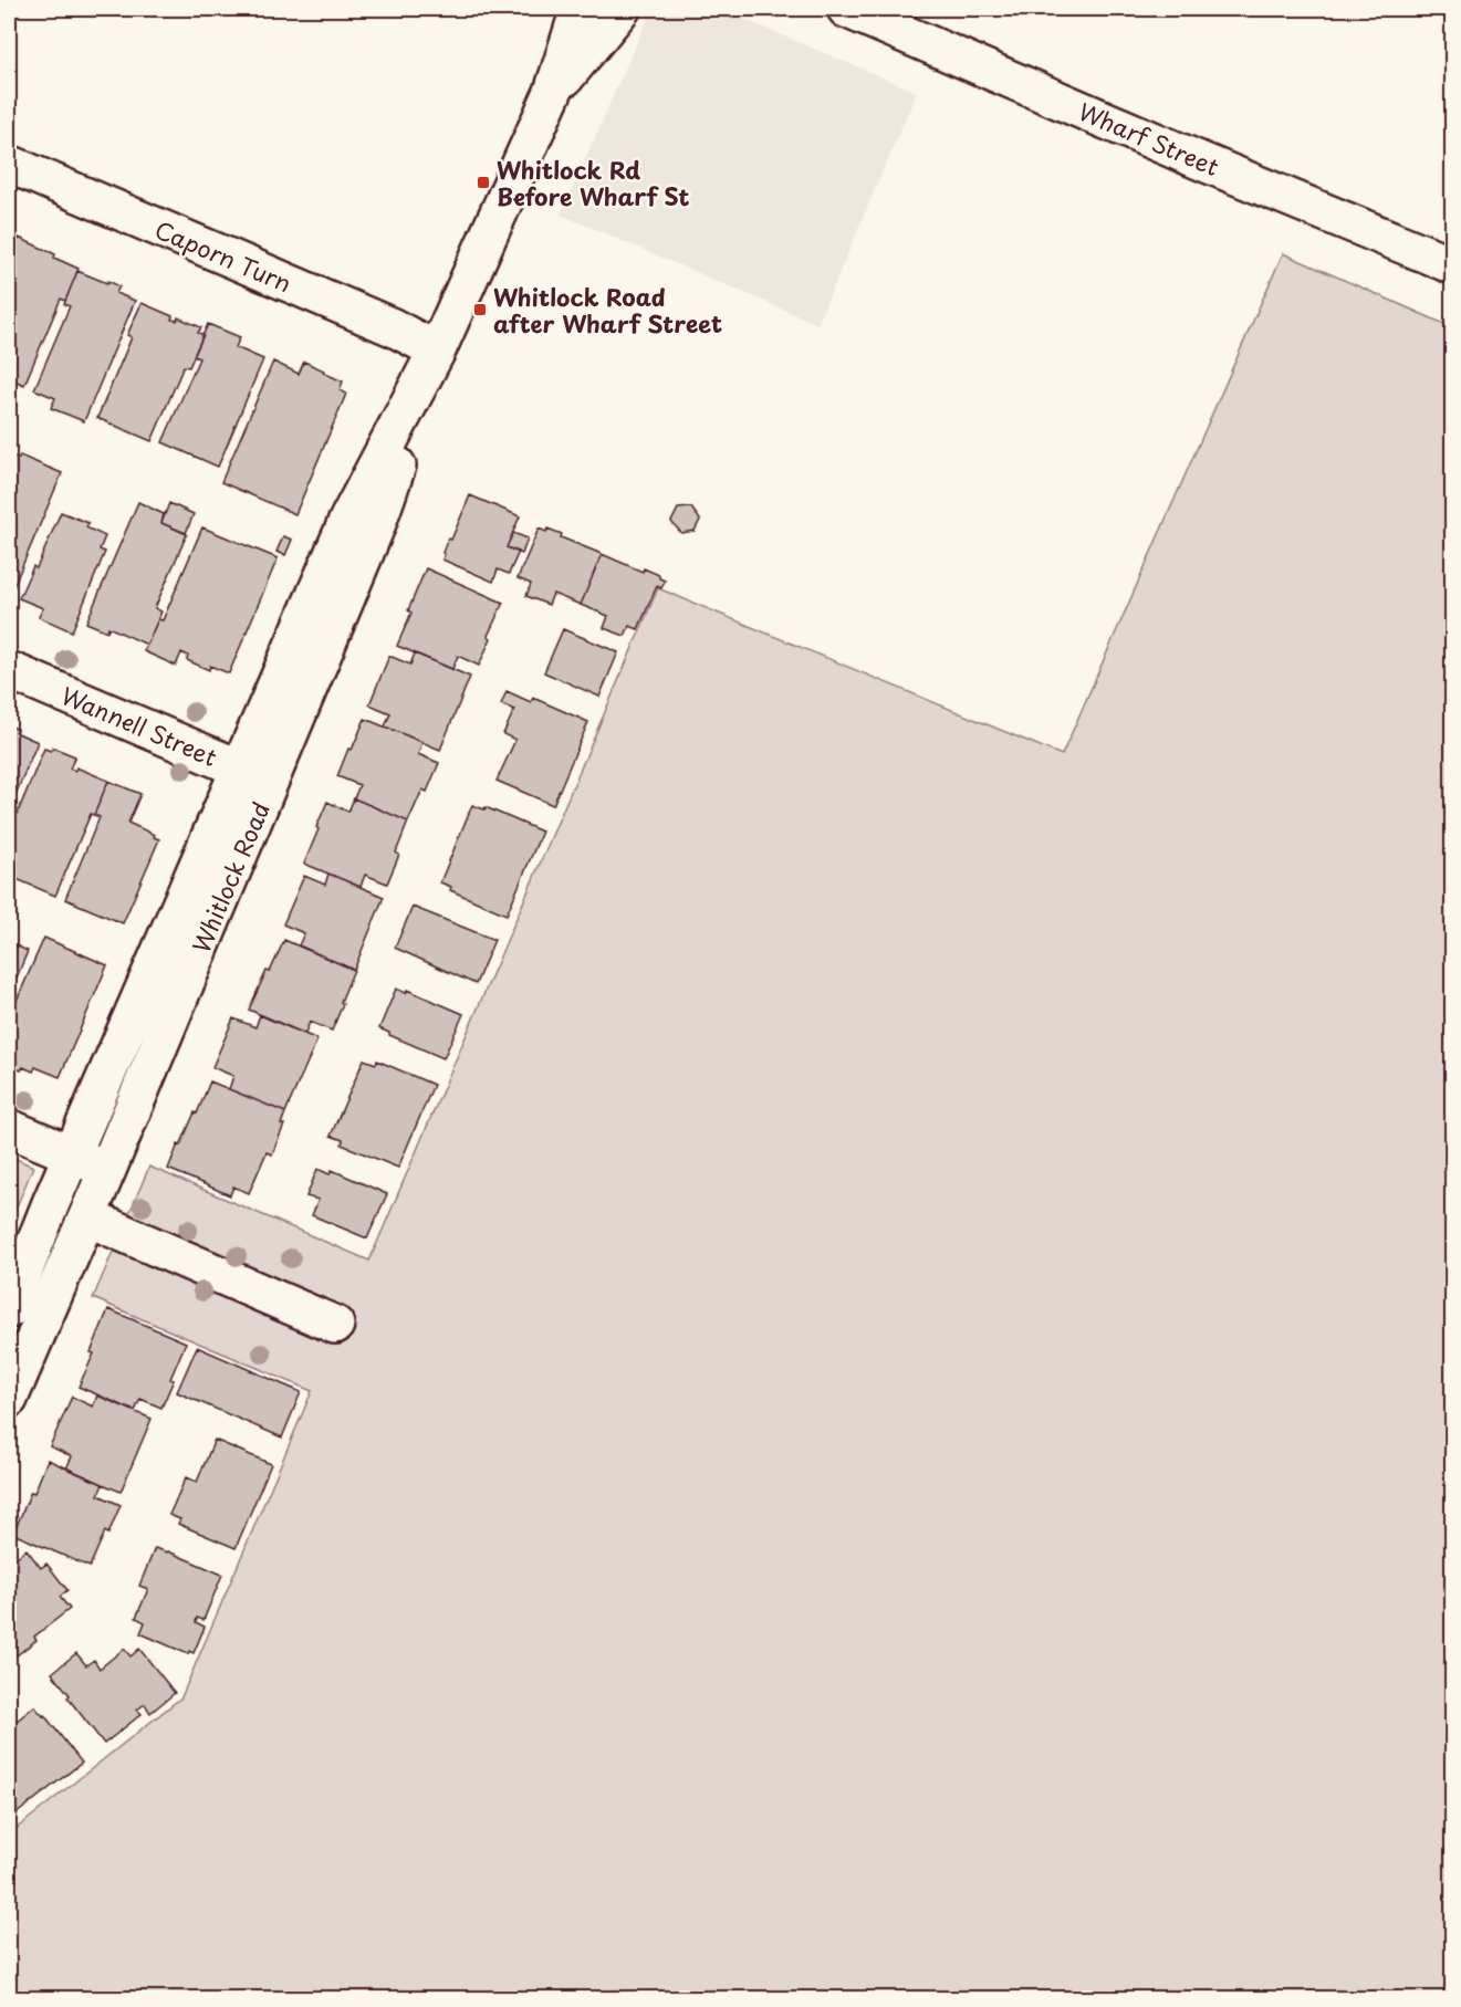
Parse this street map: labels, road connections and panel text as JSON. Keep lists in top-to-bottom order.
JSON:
{
  "streets": {
    "street": [
      "Wharf Street",
      "Caporn Turn",
      "Wannell Street",
      "Whitlock Road"
    ]
  },
  "crossings": [
    ["Caporn Turn", "Whitlock Road"],
    ["Wannell Street", "Whitlock Road"]
  ],
  "places": {
    "transit": ["Whitlock Rd Before Wharf St", "Whitlock Road after Wharf Street"]
  }
}
